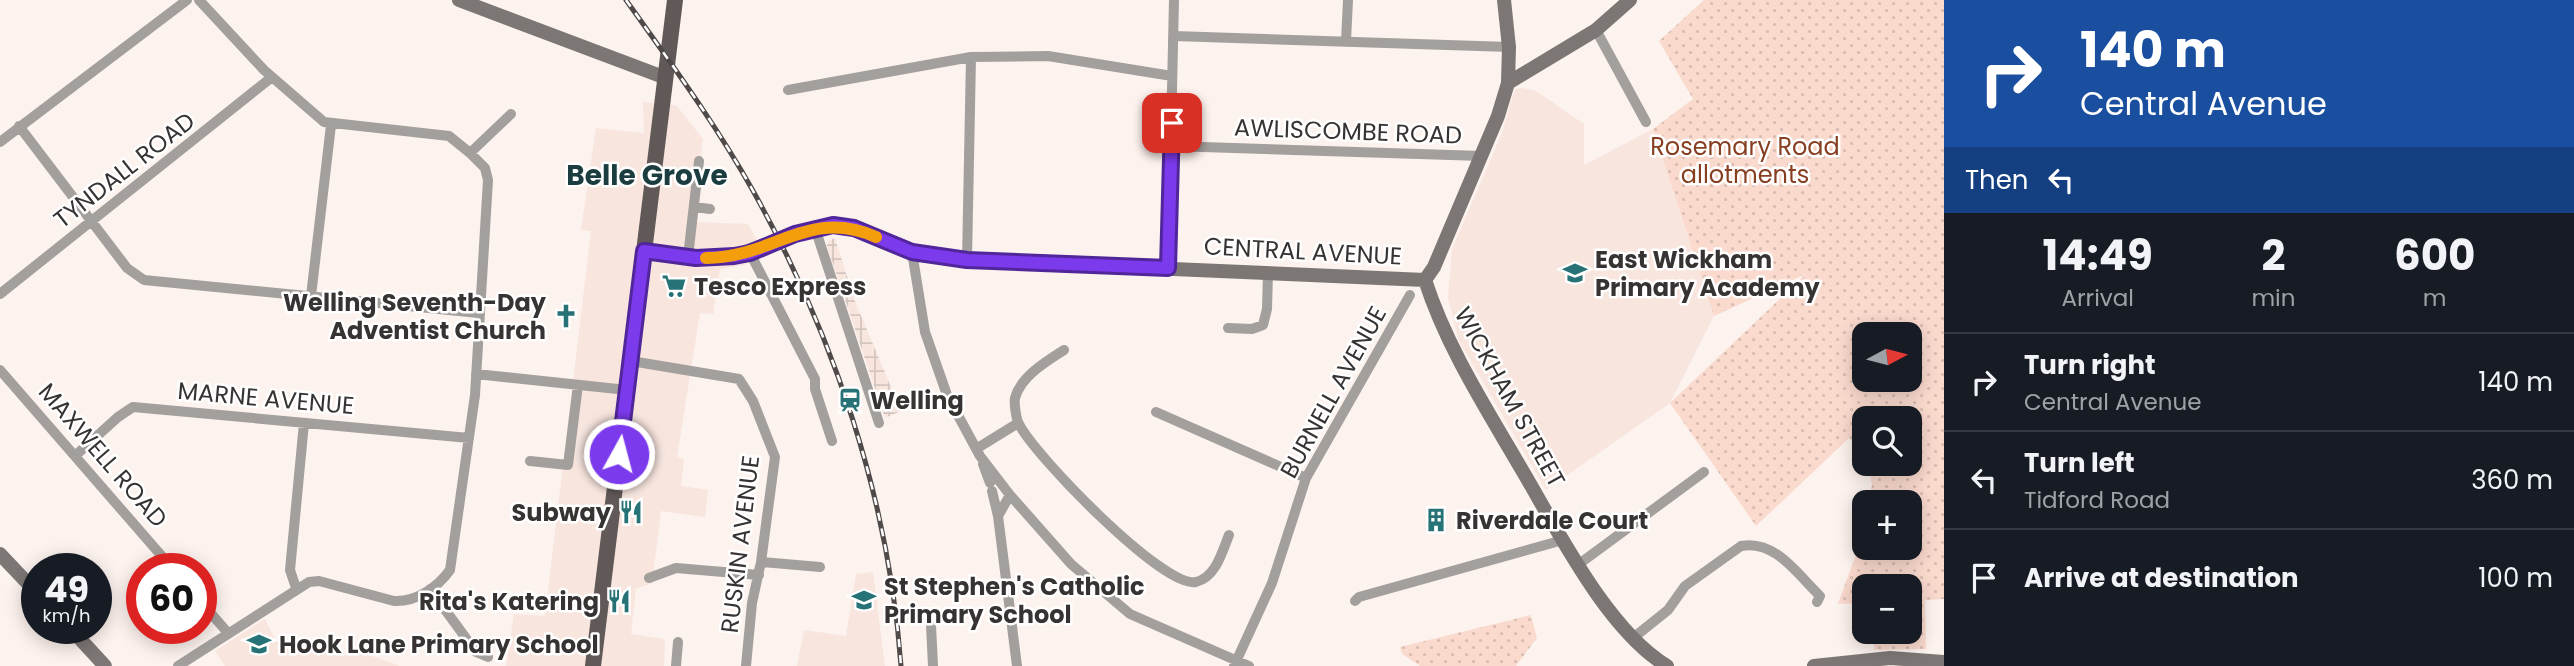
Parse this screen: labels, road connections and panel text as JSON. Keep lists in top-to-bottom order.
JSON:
{
  "streets": {
    "street": [
      "AWLISCOMBE ROAD",
      "TYNDALL ROAD",
      "CENTRAL AVENUE",
      "BURNELL AVENUE",
      "WICKHAM STREET",
      "MARNE AVENUE",
      "MAXWELL ROAD",
      "RUSKIN AVENUE"
    ]
  },
  "crossings": [
    ["CENTRAL AVENUE", "WICKHAM STREET"],
    ["MARNE AVENUE", "MAXWELL ROAD"]
  ],
  "districts": ["Belle Grove"],
  "parks": ["Rosemary Road allotments"],
  "places": {
    "school or university": ["East Wickham Primary Academy", "St Stephen's Catholic Primary School", "Hook Lane Primary School"],
    "supermarket": ["Tesco Express"],
    "church": ["Welling Seventh-Day Adventist Church"],
    "station": ["Welling"],
    "restaurant": ["Subway", "Rita's Katering"],
    "building": ["Riverdale Court"]
  },
  "north": "right",
  "page": {
    "turn": ["140 m", "Central Avenue"],
    "then": "Then",
    "eta": [
      "14:49",
      "Arrival",
      "2",
      "min",
      "600",
      "m"
    ],
    "map_buttons": ["+", "−"],
    "list": [
      {
        "name": "Turn right",
        "note": "Central Avenue",
        "value": "140 m"
      },
      {
        "name": "Turn left",
        "note": "Tidford Road",
        "value": "360 m"
      },
      {
        "name": "Arrive at destination",
        "value": "100 m"
      }
    ],
    "speed": "49 km/h",
    "limit": "60"
  }
}
